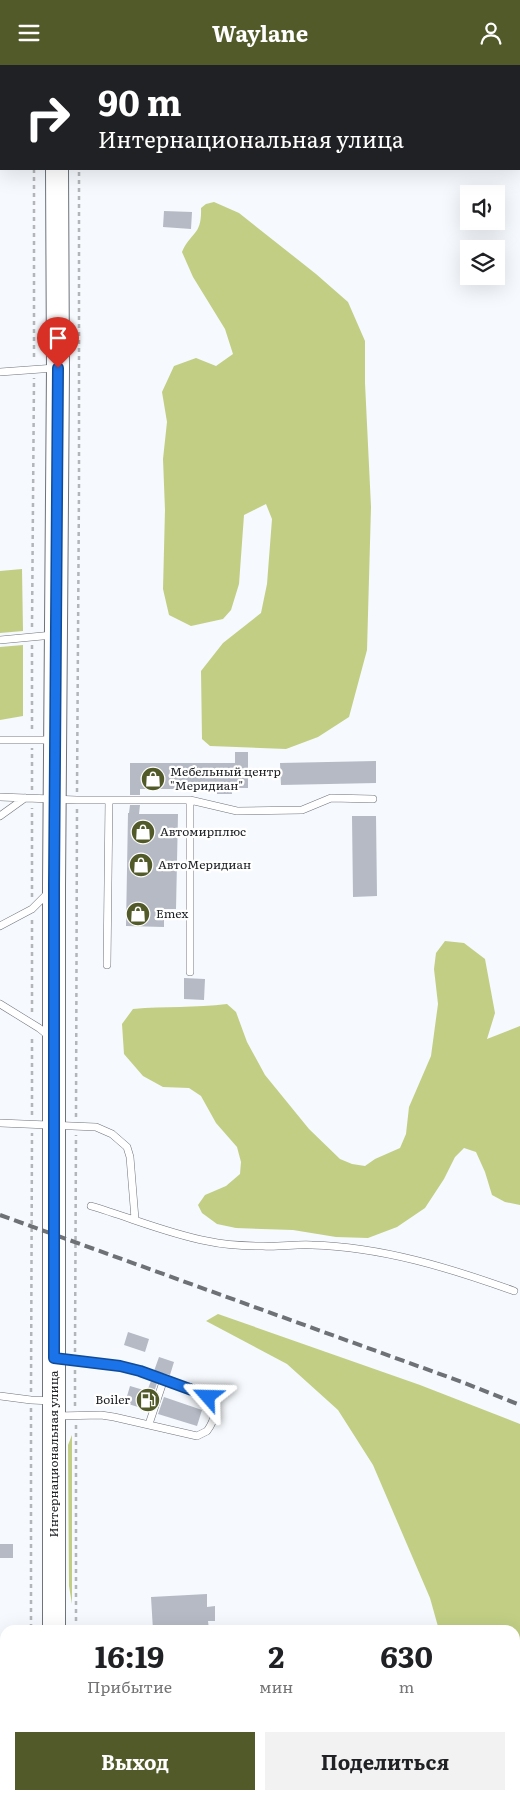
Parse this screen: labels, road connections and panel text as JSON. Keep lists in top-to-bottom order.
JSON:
{
  "streets": {
    "main road": ["Интернациональная улица"]
  },
  "places": {
    "shop": [
      "Мебельный центр \"Меридиан\"",
      "Автомирплюс",
      "АвтоМеридиан",
      "Emex"
    ],
    "fuel station": ["Boiler"]
  },
  "page": {
    "header": "Waylane",
    "turn": ["90 m", "Интернациональная улица"],
    "eta": [
      "16:19",
      "Прибытие",
      "2",
      "мин",
      "630",
      "m"
    ],
    "buttons": ["Выход", "Поделиться"]
  }
}
